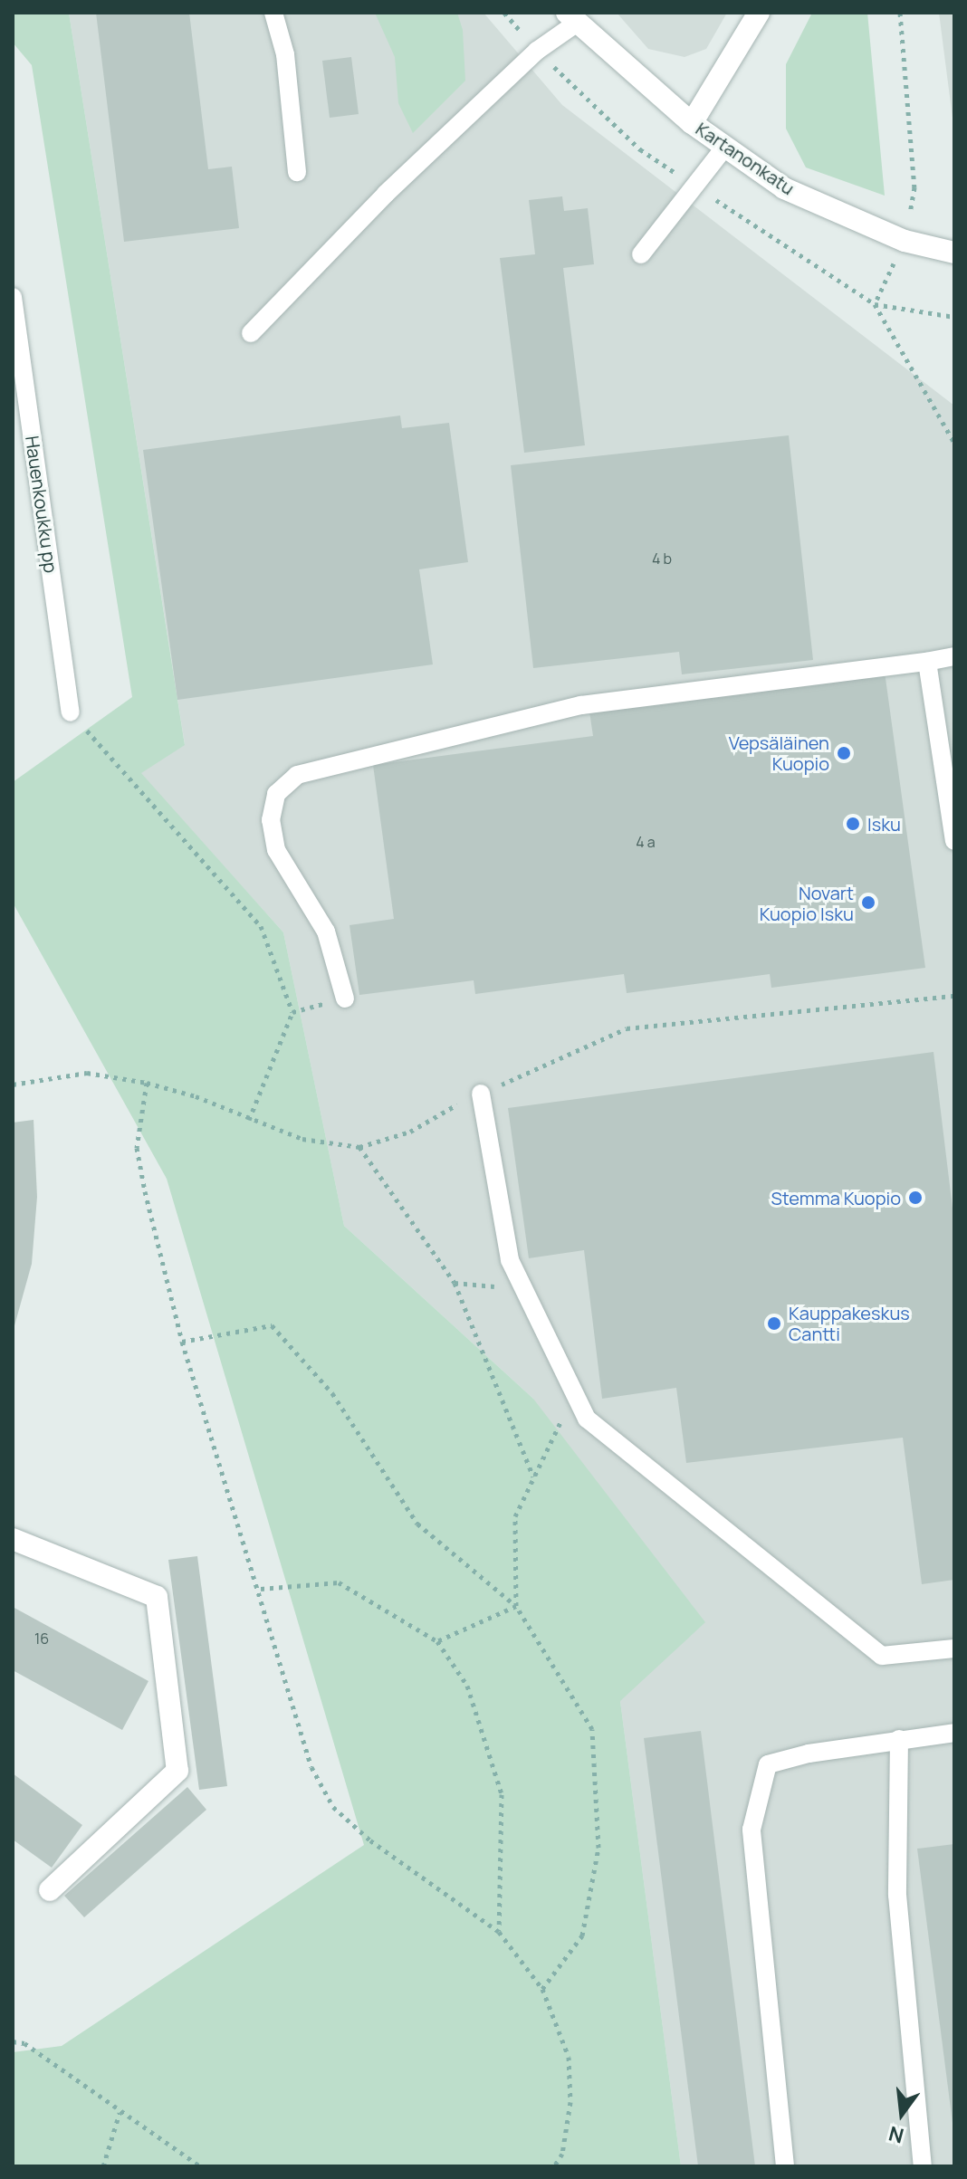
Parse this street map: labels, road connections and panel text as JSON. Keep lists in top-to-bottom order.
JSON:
{
  "streets": {
    "street": ["Kartanonkatu"],
    "lane": ["Hauenkoukku pp"]
  },
  "places": [
    "Vepsäläinen Kuopio",
    "Isku",
    "Novart Kuopio Isku",
    "Stemma Kuopio",
    "Kauppakeskus Cantti"
  ],
  "house_numbers": ["4 b", "4 a", "16"],
  "north": "bottom"
}
